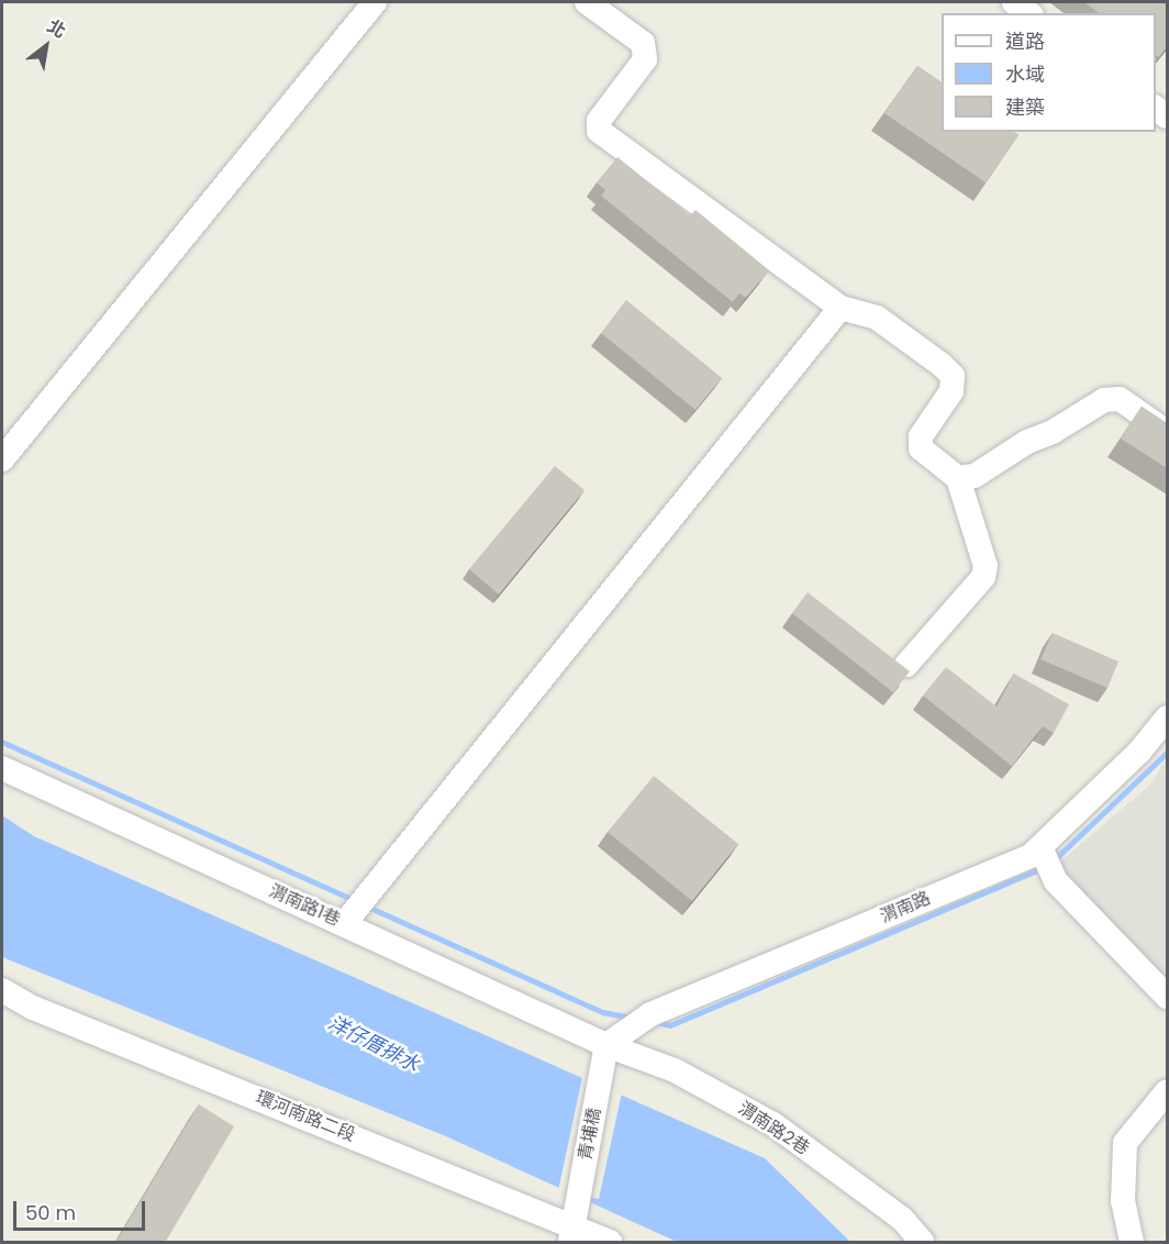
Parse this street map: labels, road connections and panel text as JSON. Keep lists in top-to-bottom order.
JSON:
{
  "streets": {
    "street": [
      "渭南路1巷",
      "渭南路",
      "環河南路二段",
      "渭南路2巷",
      "青埔橋"
    ]
  },
  "crossings": [
    ["渭南路1巷", "渭南路"],
    ["渭南路1巷", "渭南路2巷"],
    ["渭南路1巷", "青埔橋"],
    ["渭南路", "渭南路2巷"],
    ["渭南路", "青埔橋"],
    ["環河南路二段", "青埔橋"],
    ["渭南路2巷", "青埔橋"]
  ],
  "water": ["洋仔厝排水"],
  "legend": ["道路", "水域", "建築"],
  "scale_bar": "50 m",
  "north": "top right"
}
